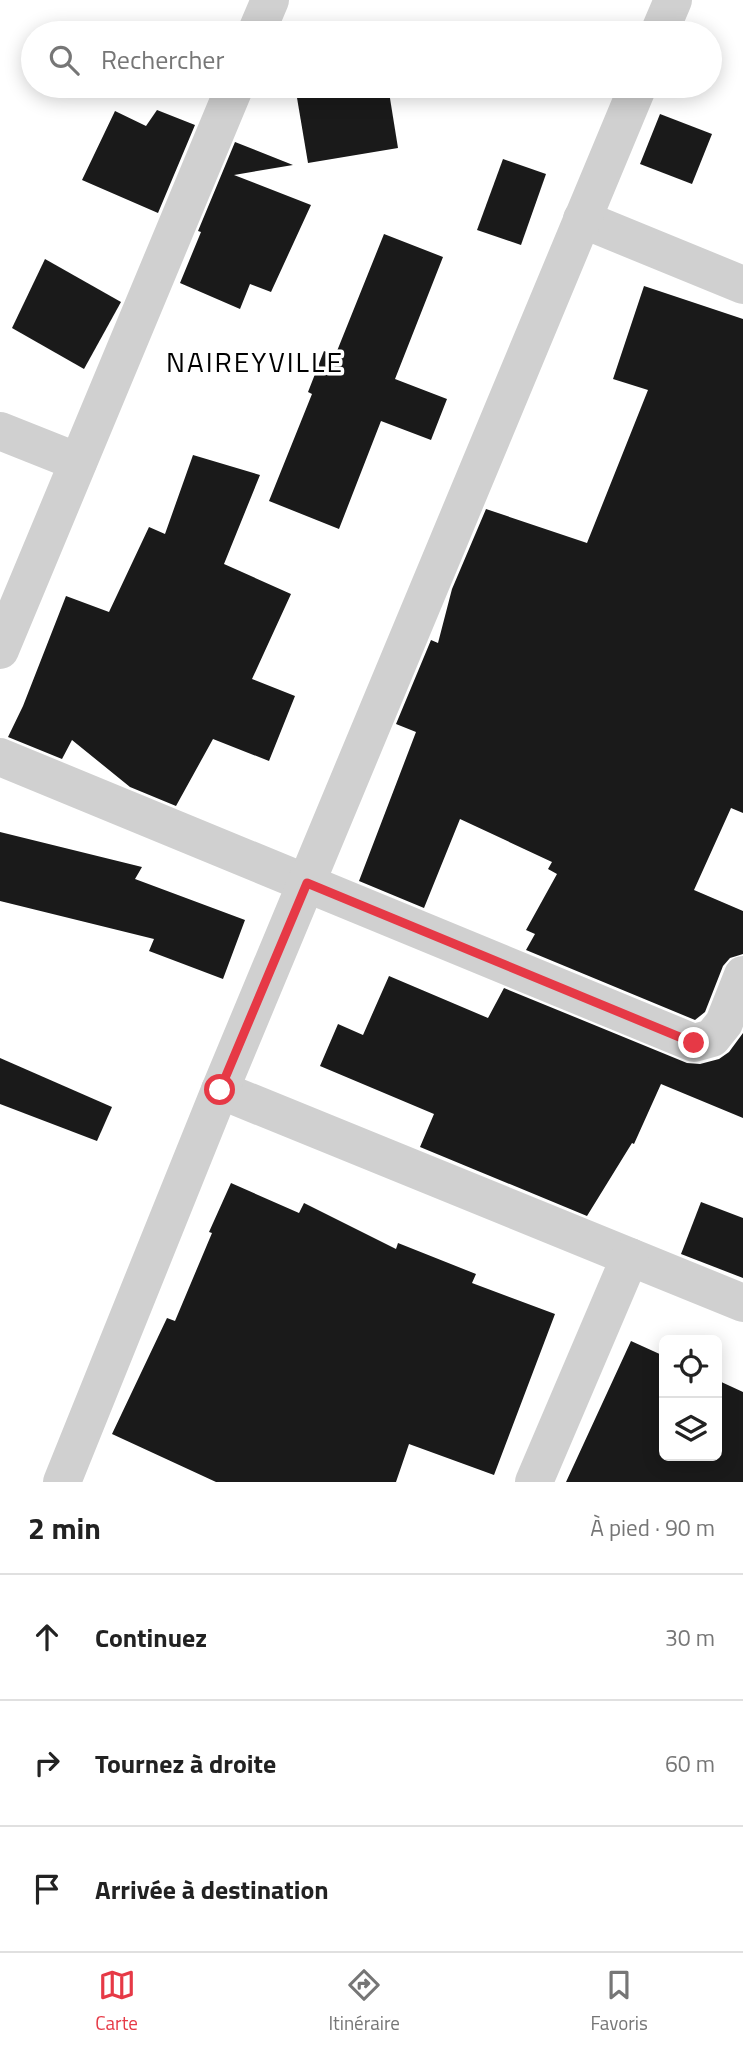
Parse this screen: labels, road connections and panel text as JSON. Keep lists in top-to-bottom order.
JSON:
{
  "districts": ["NAIREYVILLE"],
  "page": {
    "search": "Rechercher",
    "heading": ["2 min", "À pied · 90 m"],
    "list": [
      ["Continuez", "30 m"],
      ["Tournez à droite", "60 m"],
      "Arrivée à destination"
    ],
    "nav": ["Carte", "Itinéraire", "Favoris"]
  }
}
